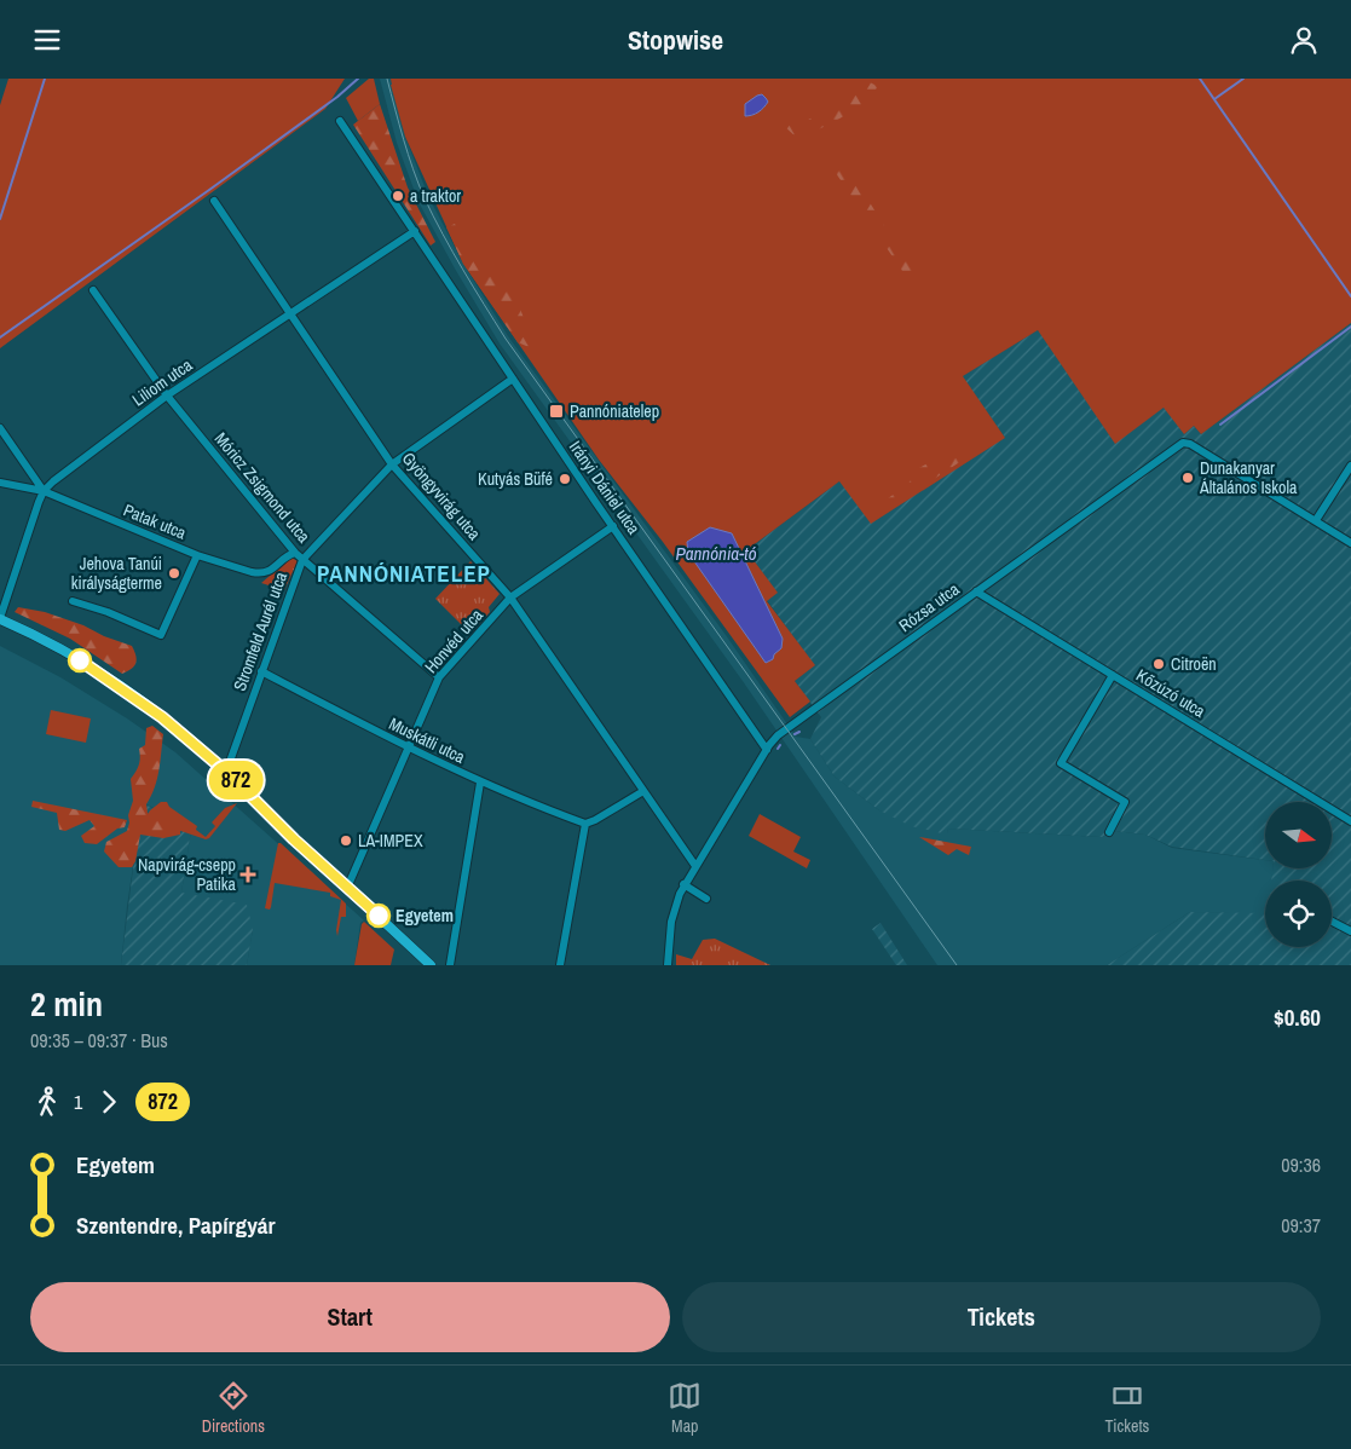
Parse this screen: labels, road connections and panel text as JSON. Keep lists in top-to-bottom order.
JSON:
{
  "streets": {
    "street": [
      "Liliom utca",
      "Móricz Zsigmond utca",
      "Irányi Dániel utca",
      "Gyöngyvirág utca",
      "Patak utca",
      "Rózsa utca",
      "Stromfeld Aurél utca",
      "Honvéd utca",
      "Kőzúzó utca",
      "Muskátli utca"
    ]
  },
  "crossings": [
    ["Liliom utca", "Móricz Zsigmond utca"],
    ["Liliom utca", "Irányi Dániel utca"],
    ["Liliom utca", "Gyöngyvirág utca"],
    ["Liliom utca", "Patak utca"],
    ["Móricz Zsigmond utca", "Patak utca"],
    ["Móricz Zsigmond utca", "Stromfeld Aurél utca"],
    ["Móricz Zsigmond utca", "Honvéd utca"],
    ["Irányi Dániel utca", "Rózsa utca"],
    ["Irányi Dániel utca", "Stromfeld Aurél utca"],
    ["Irányi Dániel utca", "Honvéd utca"],
    ["Gyöngyvirág utca", "Rózsa utca"],
    ["Gyöngyvirág utca", "Stromfeld Aurél utca"],
    ["Gyöngyvirág utca", "Honvéd utca"],
    ["Rózsa utca", "Kőzúzó utca"],
    ["Stromfeld Aurél utca", "Muskátli utca"],
    ["Honvéd utca", "Muskátli utca"]
  ],
  "districts": ["PANNÓNIATELEP"],
  "water": ["Pannónia-tó"],
  "places": {
    "other": [
      "a traktor",
      "Dunakanyar Általános Iskola",
      "Kutyás Büfé",
      "Jehova Tanúi királyságterme",
      "Citroën",
      "LA-IMPEX",
      "Egyetem"
    ],
    "transit": ["Pannóniatelep"],
    "health": ["Napvirág-csepp Patika"]
  },
  "lines": ["bus line 872"],
  "north": "right",
  "page": {
    "header": "Stopwise",
    "on_map": "872",
    "heading": ["2 min", "09:35 – 09:37 · Bus", "$0.60"],
    "legs": ["1", "872"],
    "list": [
      {
        "name": "Egyetem",
        "value": "09:36"
      },
      {
        "name": "Szentendre, Papírgyár",
        "value": "09:37"
      }
    ],
    "buttons": ["Start", "Tickets"],
    "tabs": ["Directions", "Map", "Tickets"]
  }
}
